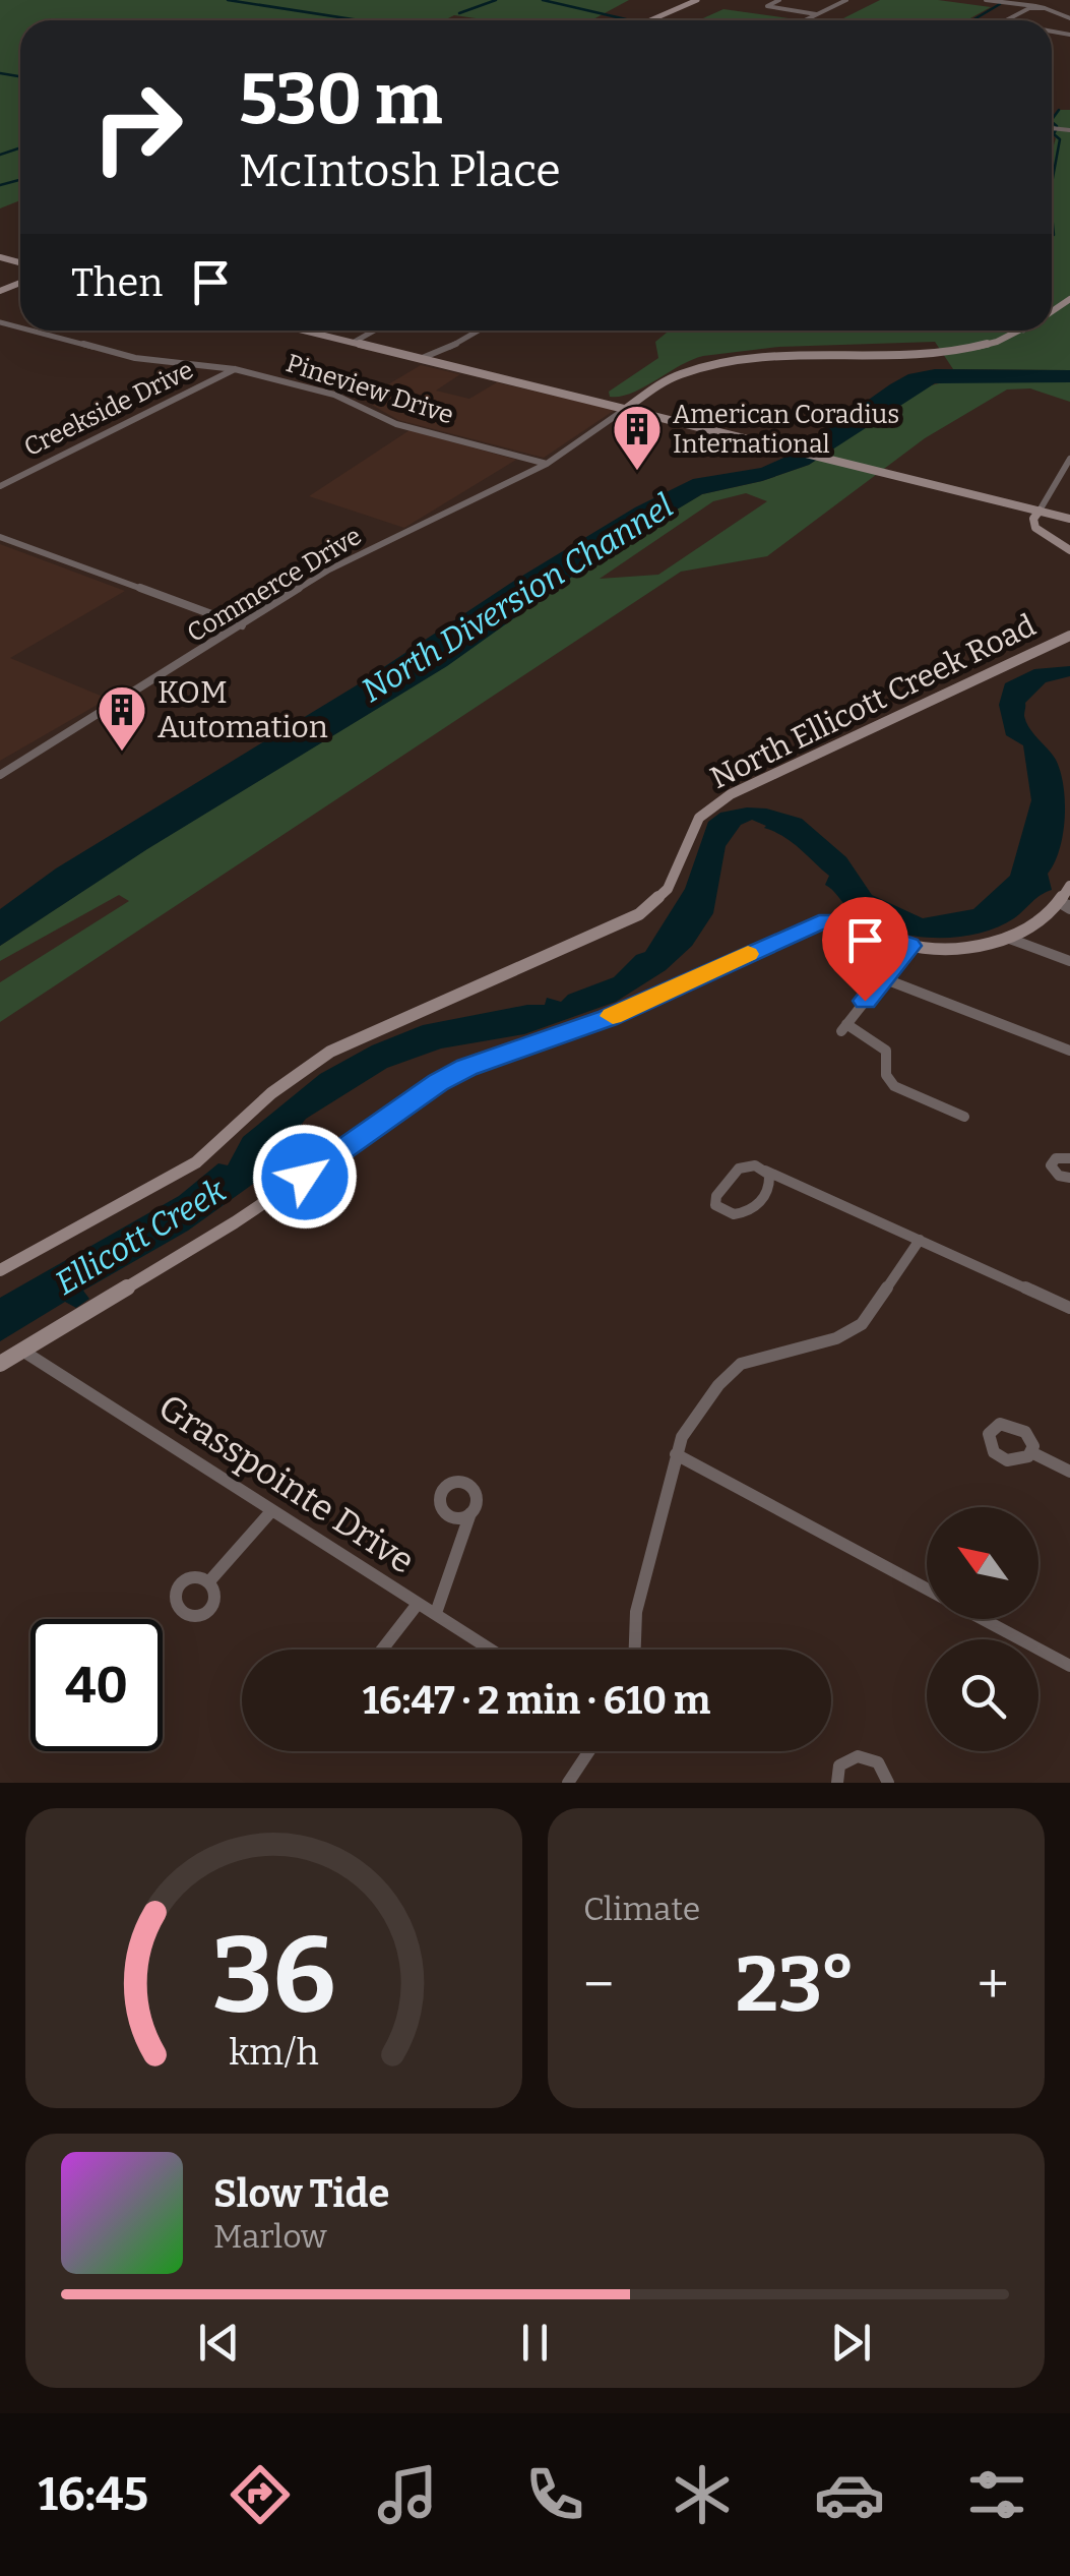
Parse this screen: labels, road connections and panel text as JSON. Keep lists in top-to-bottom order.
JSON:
{
  "streets": {
    "street": [
      "Pineview Drive",
      "Creekside Drive",
      "Commerce Drive",
      "North Ellicott Creek Road",
      "Grasspointe Drive"
    ]
  },
  "crossings": [
    ["Pineview Drive", "Creekside Drive"],
    ["Pineview Drive", "Commerce Drive"]
  ],
  "water": ["North Diversion Channel", "Ellicott Creek"],
  "places": {
    "building": ["American Coradius International", "KOM Automation"]
  },
  "north": "top left",
  "page": {
    "turn": ["530 m", "McIntosh Place"],
    "then": "Then",
    "limit": "40",
    "trip": "16:47 · 2 min · 610 m",
    "tile": "Climate",
    "heat": ["−", "23°", "+"],
    "song": ["Slow Tide", "Marlow"],
    "tabs": "16:45",
    "gauge": ["36", "km/h"]
  }
}
